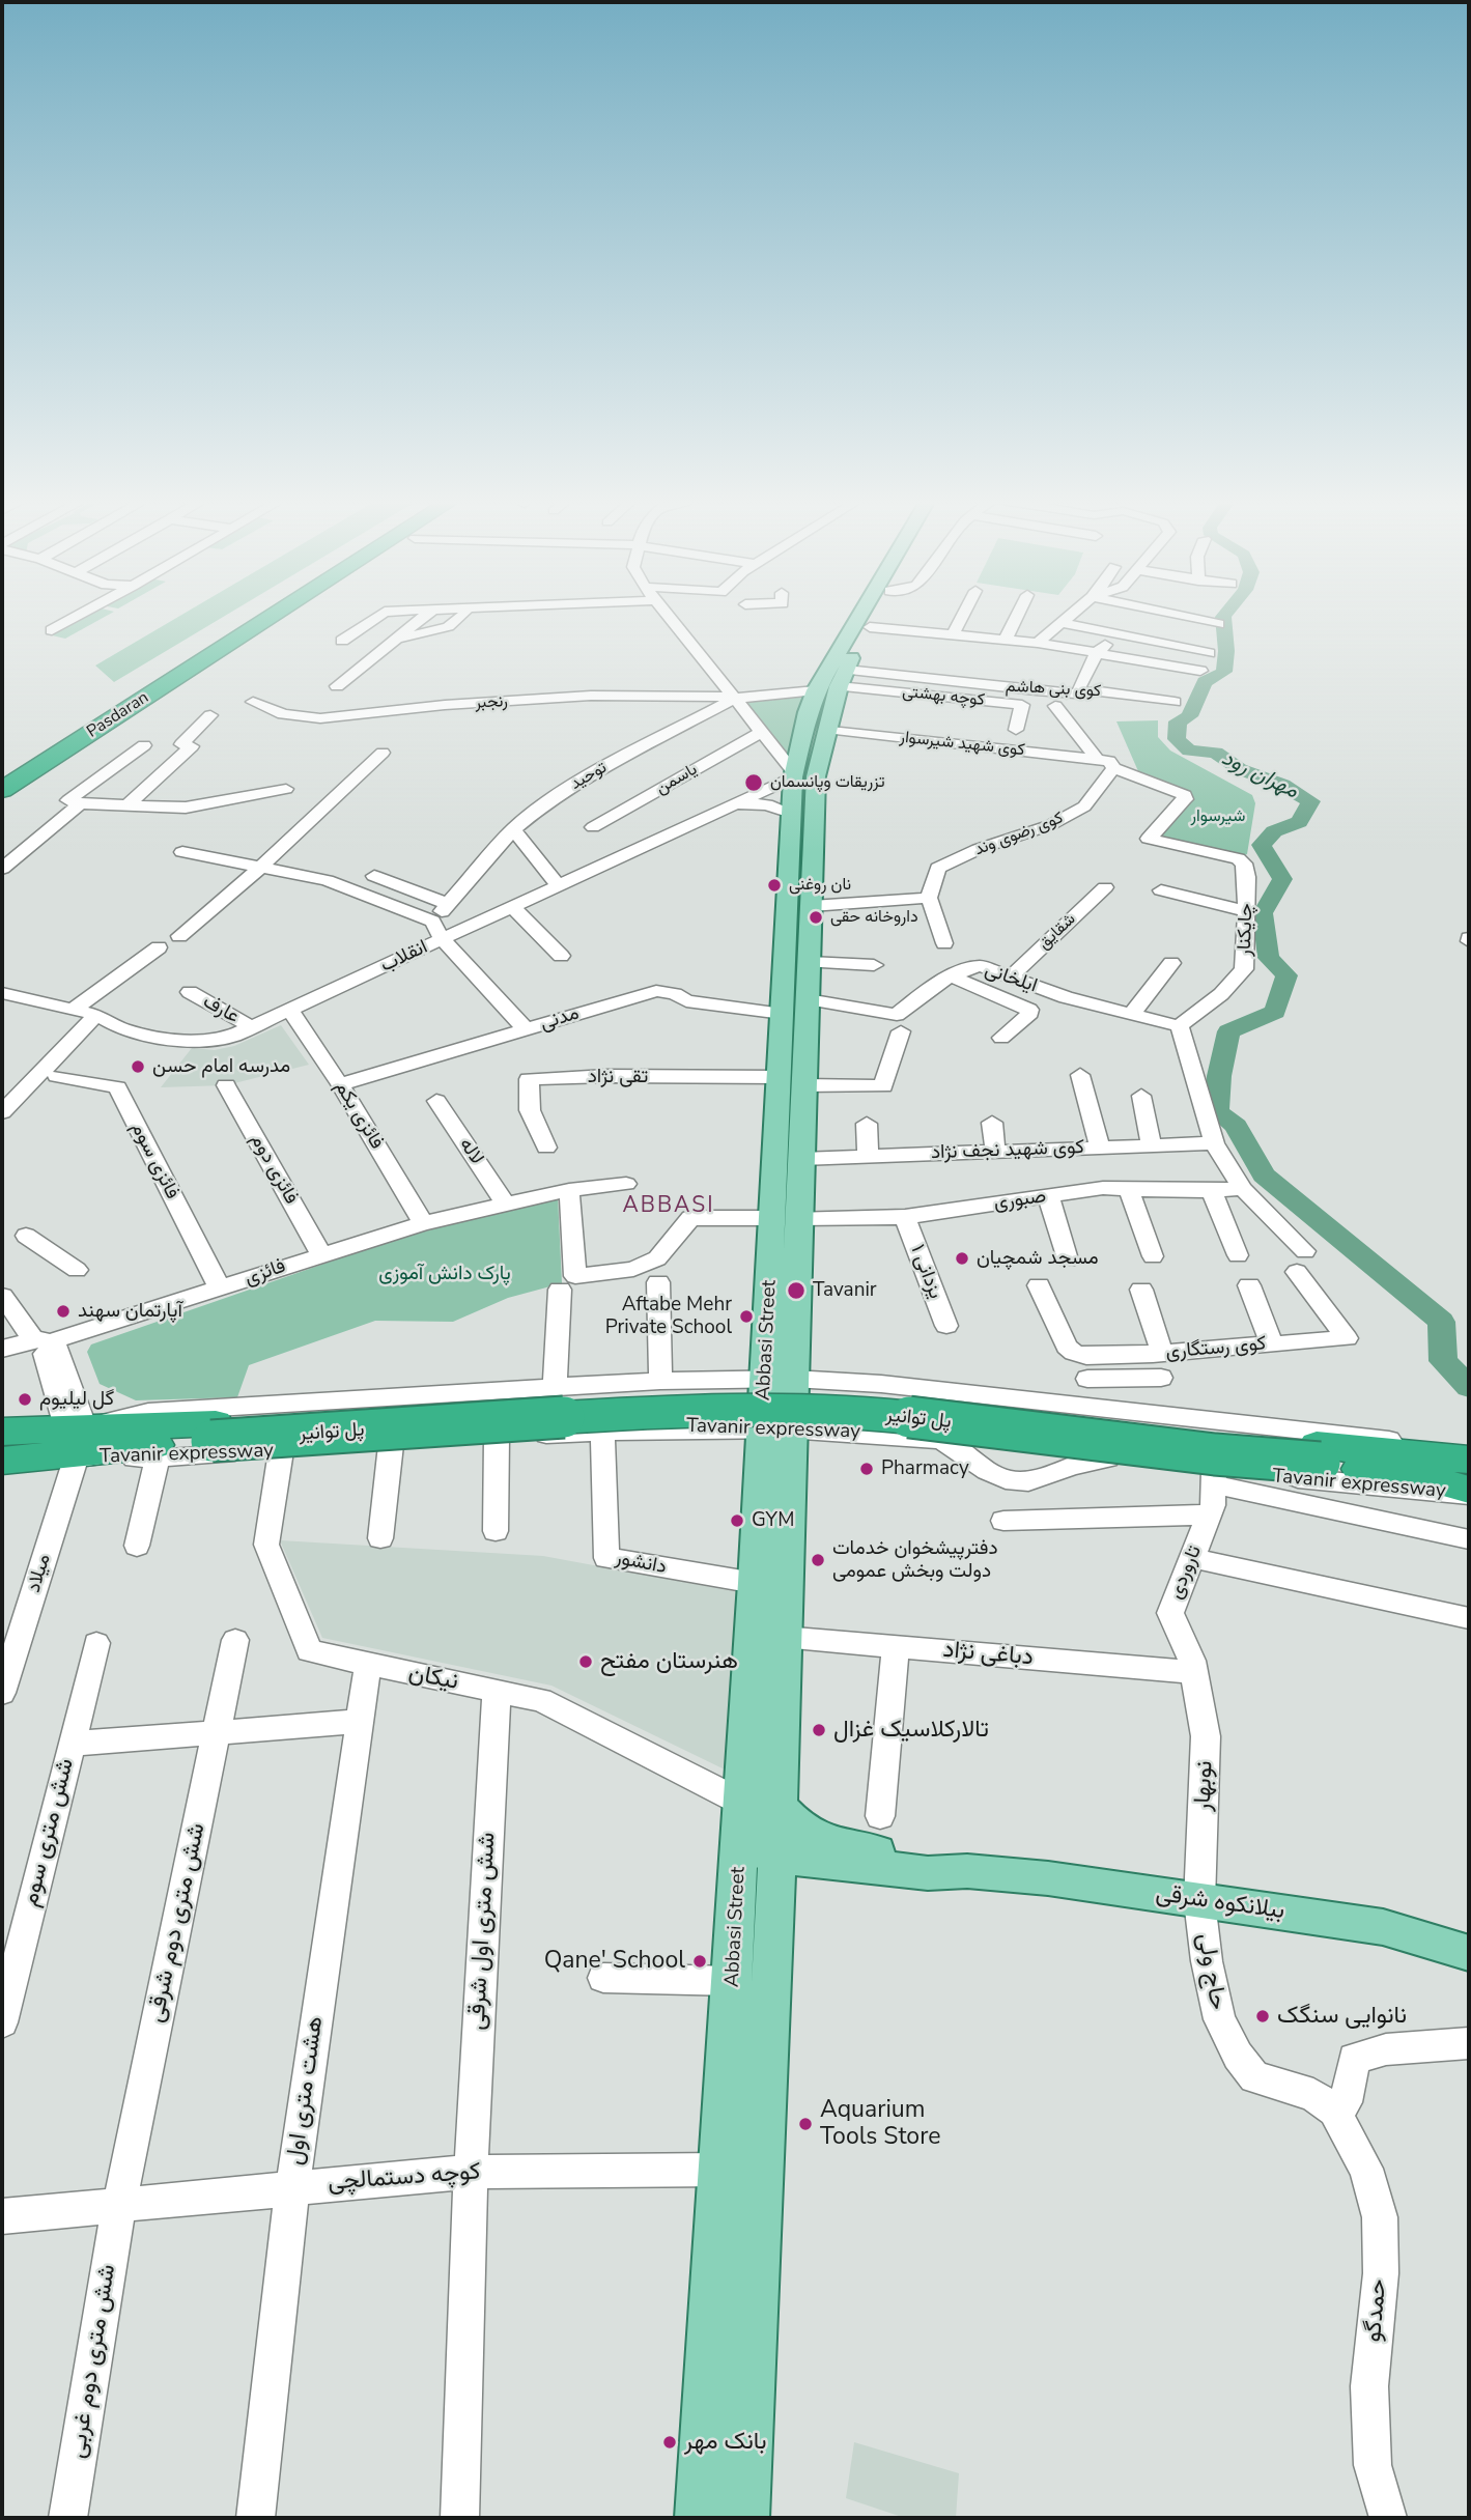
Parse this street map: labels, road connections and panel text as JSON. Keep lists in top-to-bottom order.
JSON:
{
  "streets": {
    "highway": ["Pasdaran", "پل توانیر", "Tavanir expressway"],
    "main road": ["Abbasi Street", "بیلانکوه شرقی"],
    "street": [
      "کوی بنی هاشم",
      "کوچه بهشتی",
      "رنجبر",
      "کوی شهید شیرسوار",
      "توحید",
      "یاسمن",
      "کوی رضوی وند",
      "چایکنار",
      "شقایق",
      "انقلاب",
      "ایلخانی",
      "عارف",
      "مدنی",
      "تقی نژاد",
      "فائزی یکم",
      "کوی شهید نجف نژاد",
      "لاله",
      "فائزی سوم",
      "فائزی دوم",
      "صبوری",
      "یزدانی ۱",
      "فائزی",
      "کوی رستگاری",
      "دانشور",
      "تاروردی",
      "میلاد",
      "دباغی نژاد",
      "نیکان",
      "نوبهار",
      "شش متری سوم",
      "شش متری دوم شرقی",
      "شش متری اول شرقی",
      "حاج ولی",
      "هشت متری اول",
      "کوچه دستمالچی",
      "حمدگو",
      "شش متری دوم غربی"
    ]
  },
  "crossings": [
    ["کوی بنی هاشم", "کوچه بهشتی"],
    ["کوی بنی هاشم", "رنجبر"],
    ["کوی بنی هاشم", "کوی شهید شیرسوار"],
    ["کوی بنی هاشم", "Abbasi Street"],
    ["کوچه بهشتی", "رنجبر"],
    ["کوچه بهشتی", "کوی شهید شیرسوار"],
    ["کوچه بهشتی", "Abbasi Street"],
    ["رنجبر", "کوی شهید شیرسوار"],
    ["رنجبر", "توحید"],
    ["رنجبر", "Abbasi Street"],
    ["کوی شهید شیرسوار", "کوی رضوی وند"],
    ["کوی شهید شیرسوار", "چایکنار"],
    ["کوی شهید شیرسوار", "Abbasi Street"],
    ["کوی رضوی وند", "چایکنار"],
    ["چایکنار", "ایلخانی"],
    ["شقایق", "ایلخانی"],
    ["انقلاب", "عارف"],
    ["انقلاب", "فائزی یکم"],
    ["انقلاب", "Abbasi Street"],
    ["ایلخانی", "مدنی"],
    ["ایلخانی", "Abbasi Street"],
    ["مدنی", "فائزی یکم"],
    ["مدنی", "Abbasi Street"],
    ["تقی نژاد", "Abbasi Street"],
    ["فائزی یکم", "فائزی"],
    ["کوی شهید نجف نژاد", "Abbasi Street"],
    ["لاله", "فائزی"],
    ["فائزی سوم", "فائزی"],
    ["فائزی دوم", "فائزی"],
    ["صبوری", "یزدانی ۱"],
    ["صبوری", "فائزی"],
    ["صبوری", "Abbasi Street"],
    ["صبوری", "کوی رستگاری"],
    ["Abbasi Street", "Tavanir expressway"],
    ["Abbasi Street", "دانشور"],
    ["Abbasi Street", "دباغی نژاد"],
    ["Abbasi Street", "نیکان"],
    ["Abbasi Street", "بیلانکوه شرقی"],
    ["Abbasi Street", "کوچه دستمالچی"],
    ["کوی رستگاری", "Tavanir expressway"],
    ["پل توانیر", "Tavanir expressway"],
    ["Tavanir expressway", "دانشور"],
    ["Tavanir expressway", "تاروردی"],
    ["Tavanir expressway", "میلاد"],
    ["Tavanir expressway", "نیکان"],
    ["تاروردی", "دباغی نژاد"],
    ["تاروردی", "نوبهار"],
    ["دباغی نژاد", "نوبهار"],
    ["نیکان", "شش متری اول شرقی"],
    ["نیکان", "هشت متری اول"],
    ["نوبهار", "بیلانکوه شرقی"],
    ["نوبهار", "حاج ولی"],
    ["بیلانکوه شرقی", "حاج ولی"],
    ["شش متری دوم شرقی", "کوچه دستمالچی"],
    ["شش متری دوم شرقی", "شش متری دوم غربی"],
    ["شش متری اول شرقی", "کوچه دستمالچی"],
    ["حاج ولی", "حمدگو"],
    ["هشت متری اول", "کوچه دستمالچی"],
    ["کوچه دستمالچی", "شش متری دوم غربی"]
  ],
  "districts": ["ABBASI"],
  "water": ["مهران رود"],
  "parks": ["شیرسوار", "پارک دانش آموزی"],
  "places": [
    "تزریقات وپانسمان",
    "نان روغنی",
    "داروخانه حقی",
    "مدرسه امام حسن",
    "مسجد شمچیان",
    "Tavanir",
    "آپارتمان سهند",
    "Aftabe Mehr Private School",
    "گل لیلیوم",
    "Pharmacy",
    "GYM",
    "دفترپیشخوان خدمات دولت وبخش عمومی",
    "هنرستان مفتح",
    "تالارکلاسیک غزال",
    "Qane' School",
    "نانوایی سنگک",
    "Aquarium Tools Store",
    "بانک مهر"
  ]
}
